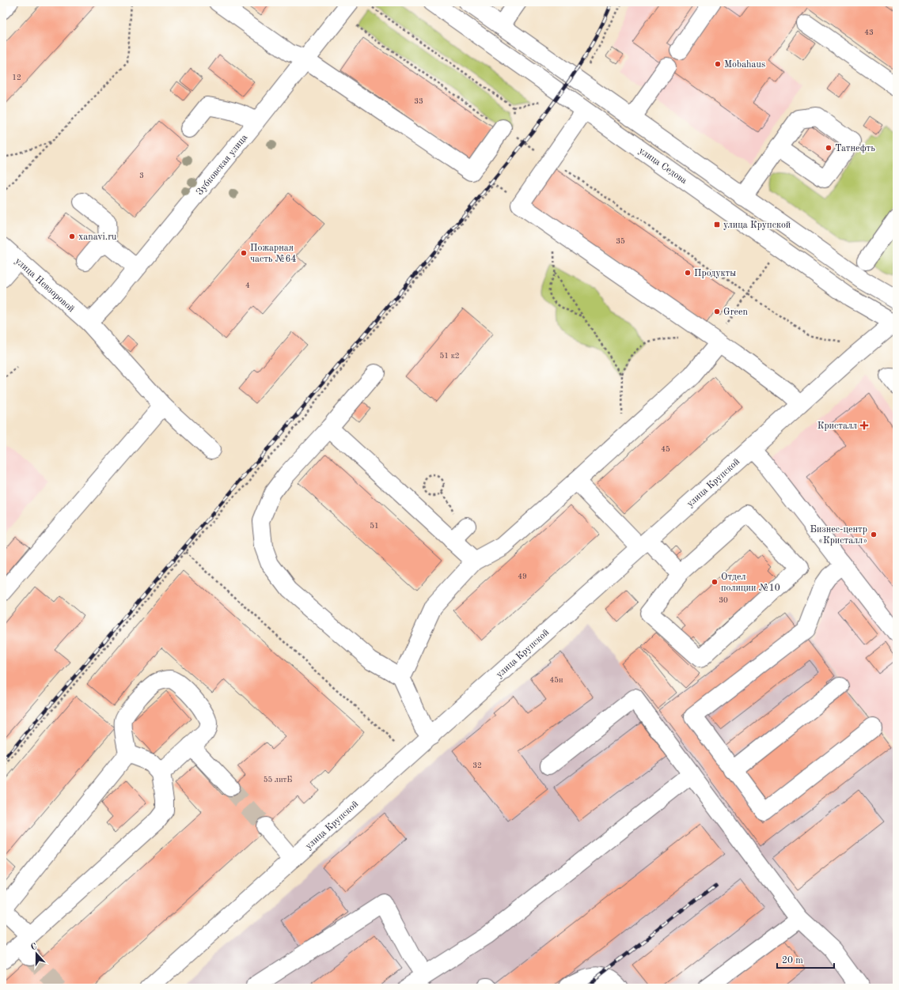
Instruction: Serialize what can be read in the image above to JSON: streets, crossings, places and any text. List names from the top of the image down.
{
  "streets": {
    "street": [
      "Зубковская улица",
      "улица Седова",
      "улица Невзоровой",
      "улица Крупской"
    ]
  },
  "crossings": [
    ["Зубковская улица", "улица Невзоровой"],
    ["улица Седова", "улица Крупской"]
  ],
  "places": {
    "other": [
      "Mobahaus",
      "Татнефть",
      "xanavi.ru",
      "Пожарная часть №64",
      "Продукты",
      "Green",
      "Бизнес-центр «Кристалл»",
      "Отдел полиции №10"
    ],
    "transit": ["улица Крупской"],
    "health": ["Кристалл"]
  },
  "house_numbers": [
    "43",
    "12",
    "33",
    "3",
    "35",
    "4",
    "51 к2",
    "45",
    "51",
    "49",
    "30",
    "45н",
    "32",
    "55 литБ"
  ],
  "scale_bar": "20 m",
  "north": "top"
}
